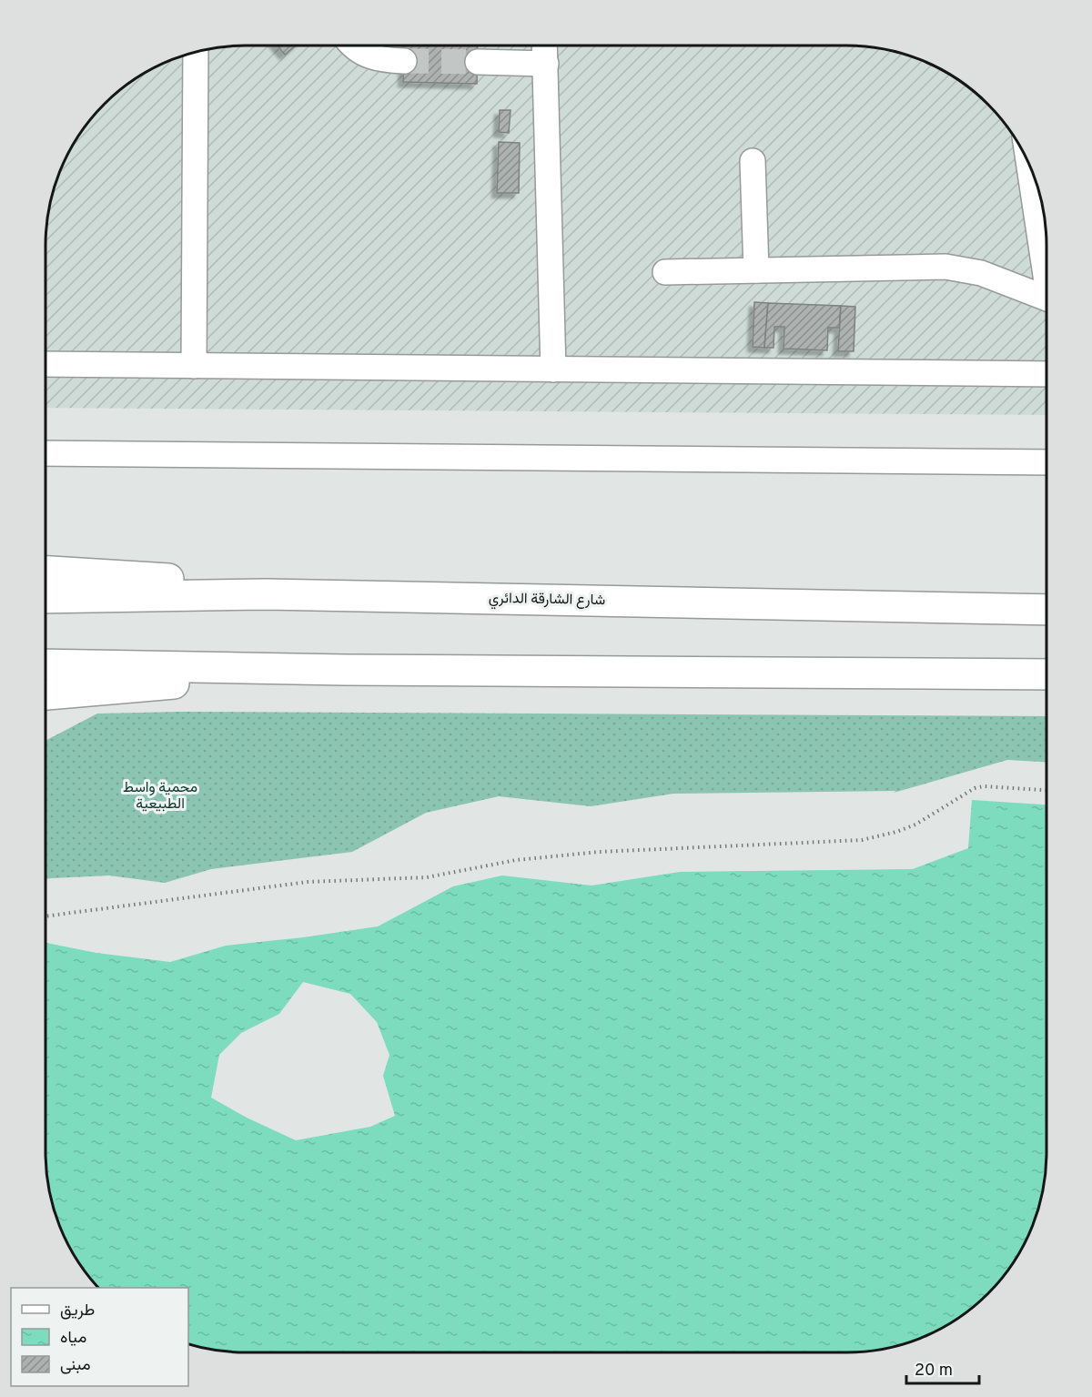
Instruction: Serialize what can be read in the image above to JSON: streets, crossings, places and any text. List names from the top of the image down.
{
  "streets": {
    "highway": ["شارع الشارقة الدائري"]
  },
  "parks": ["محمية واسط الطبيعية"],
  "legend": ["طريق", "مياه", "مبنى"],
  "scale_bar": "20 m"
}
